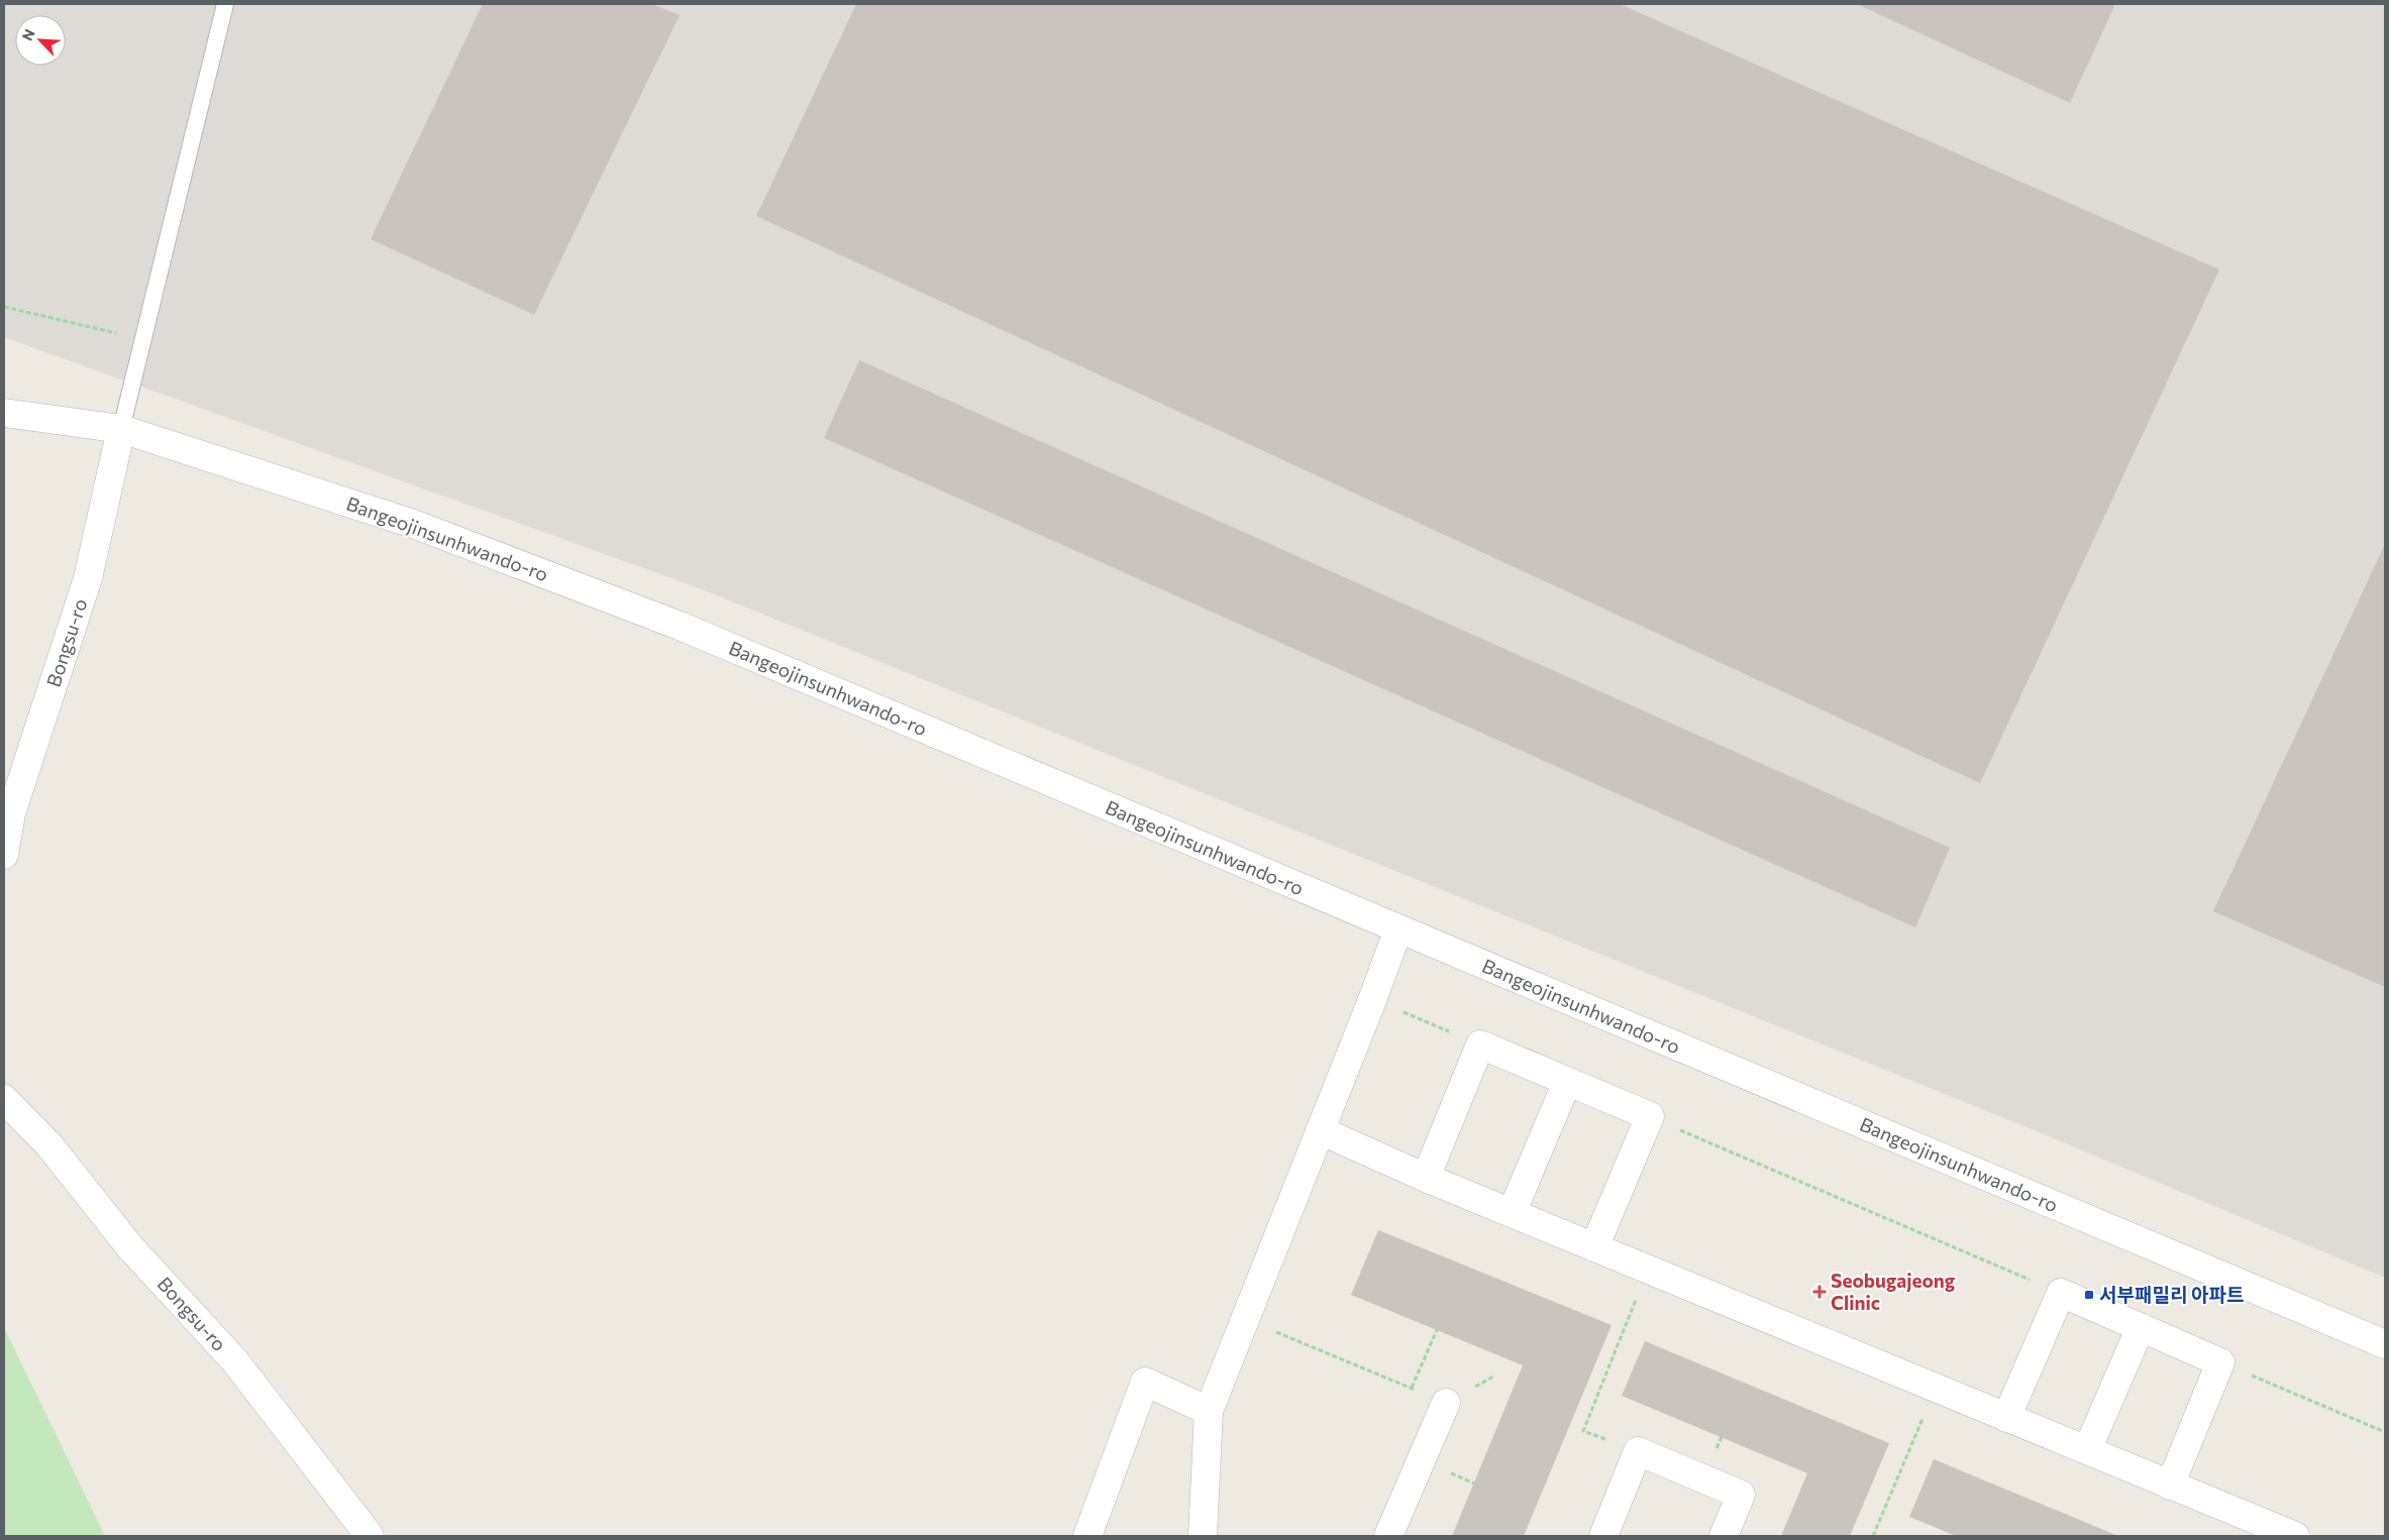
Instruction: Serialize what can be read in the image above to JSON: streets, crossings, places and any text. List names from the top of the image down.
{
  "streets": {
    "street": ["Bangeojinsunhwando-ro", "Bongsu-ro"]
  },
  "crossings": [
    ["Bangeojinsunhwando-ro", "Bongsu-ro"]
  ],
  "places": {
    "health": ["Seobugajeong Clinic"],
    "transit": ["서부패밀리 아파트"]
  },
  "north": "top left"
}
